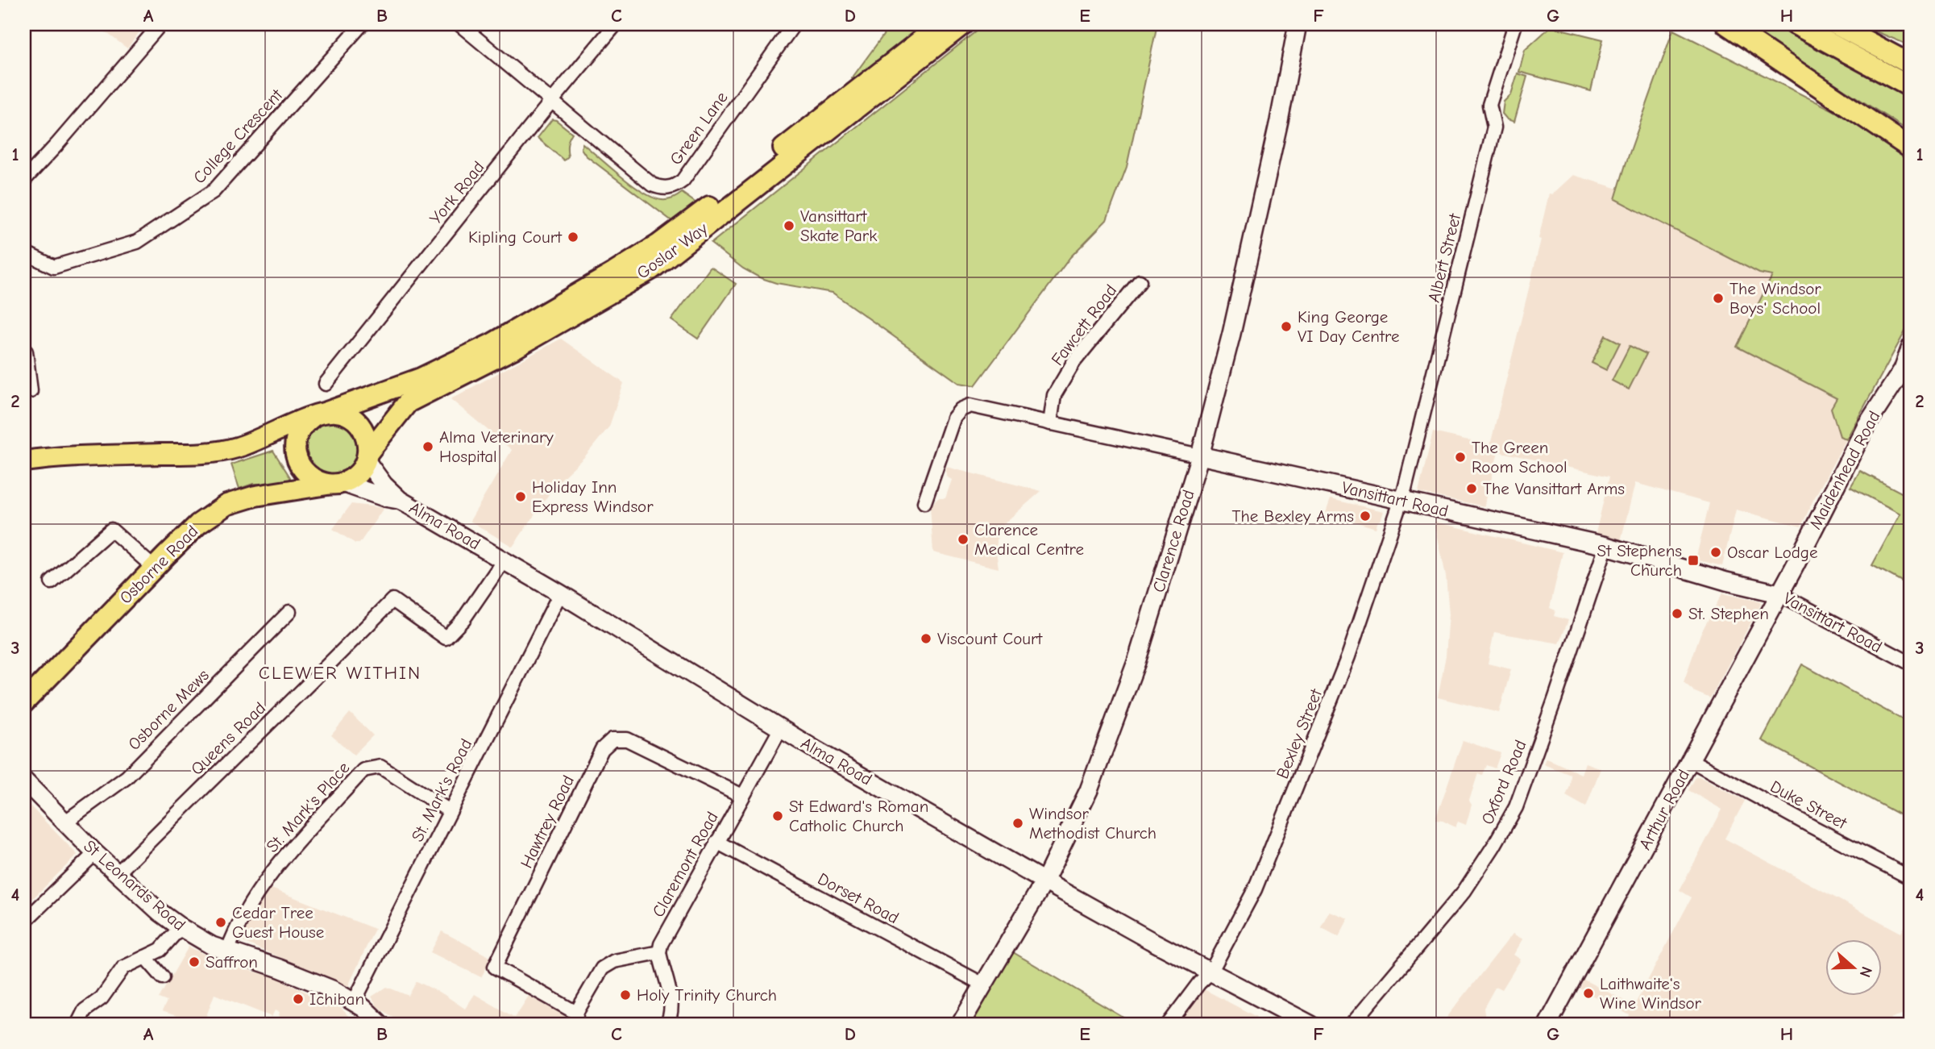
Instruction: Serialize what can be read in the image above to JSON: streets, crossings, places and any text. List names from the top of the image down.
{
  "streets": {
    "main road": ["Goslar Way", "Osborne Road"],
    "street": [
      "Green Lane",
      "College Crescent",
      "York Road",
      "Albert Street",
      "Fawcett Road",
      "Maidenhead Road",
      "Vansittart Road",
      "Alma Road",
      "Clarence Road",
      "Osborne Mews",
      "Bexley Street",
      "Queens Road",
      "Oxford Road",
      "St. Mark's Road",
      "Duke Street",
      "St. Mark's Place",
      "Arthur Road",
      "Hawtrey Road",
      "Claremont Road",
      "St Leonards Road",
      "Dorset Road"
    ]
  },
  "crossings": [
    ["Green Lane", "York Road"],
    ["Goslar Way", "Alma Road"],
    ["Goslar Way", "Osborne Road"],
    ["Albert Street", "Vansittart Road"],
    ["Albert Street", "Bexley Street"],
    ["Fawcett Road", "Vansittart Road"],
    ["Maidenhead Road", "Vansittart Road"],
    ["Maidenhead Road", "Arthur Road"],
    ["Vansittart Road", "Clarence Road"],
    ["Vansittart Road", "Bexley Street"],
    ["Vansittart Road", "Oxford Road"],
    ["Vansittart Road", "Arthur Road"],
    ["Alma Road", "Clarence Road"],
    ["Alma Road", "Osborne Road"],
    ["Alma Road", "Bexley Street"],
    ["Alma Road", "Queens Road"],
    ["Alma Road", "St. Mark's Road"],
    ["Alma Road", "Claremont Road"],
    ["Clarence Road", "Dorset Road"],
    ["Osborne Mews", "St Leonards Road"],
    ["Queens Road", "St Leonards Road"],
    ["St. Mark's Road", "St. Mark's Place"],
    ["St. Mark's Road", "St Leonards Road"],
    ["Duke Street", "Arthur Road"],
    ["St. Mark's Place", "St Leonards Road"],
    ["Hawtrey Road", "Claremont Road"],
    ["Claremont Road", "Dorset Road"]
  ],
  "districts": ["CLEWER WITHIN"],
  "places": {
    "other": [
      "Vansittart Skate Park",
      "Kipling Court",
      "The Windsor Boys' School",
      "King George VI Day Centre",
      "Alma Veterinary Hospital",
      "The Green Room School",
      "The Vansittart Arms",
      "Holiday Inn Express Windsor",
      "The Bexley Arms",
      "Clarence Medical Centre",
      "Oscar Lodge",
      "St. Stephen",
      "Viscount Court",
      "St Edward's Roman Catholic Church",
      "Windsor Methodist Church",
      "Cedar Tree Guest House",
      "Saffron",
      "Laithwaite's Wine Windsor",
      "Holy Trinity Church",
      "Ichiban"
    ],
    "transit": ["St Stephens Church"]
  },
  "north": "right",
  "grid": {
    "columns": [
      "A",
      "B",
      "C",
      "D",
      "E",
      "F",
      "G",
      "H"
    ],
    "rows": [
      "1",
      "2",
      "3",
      "4"
    ]
  }
}
